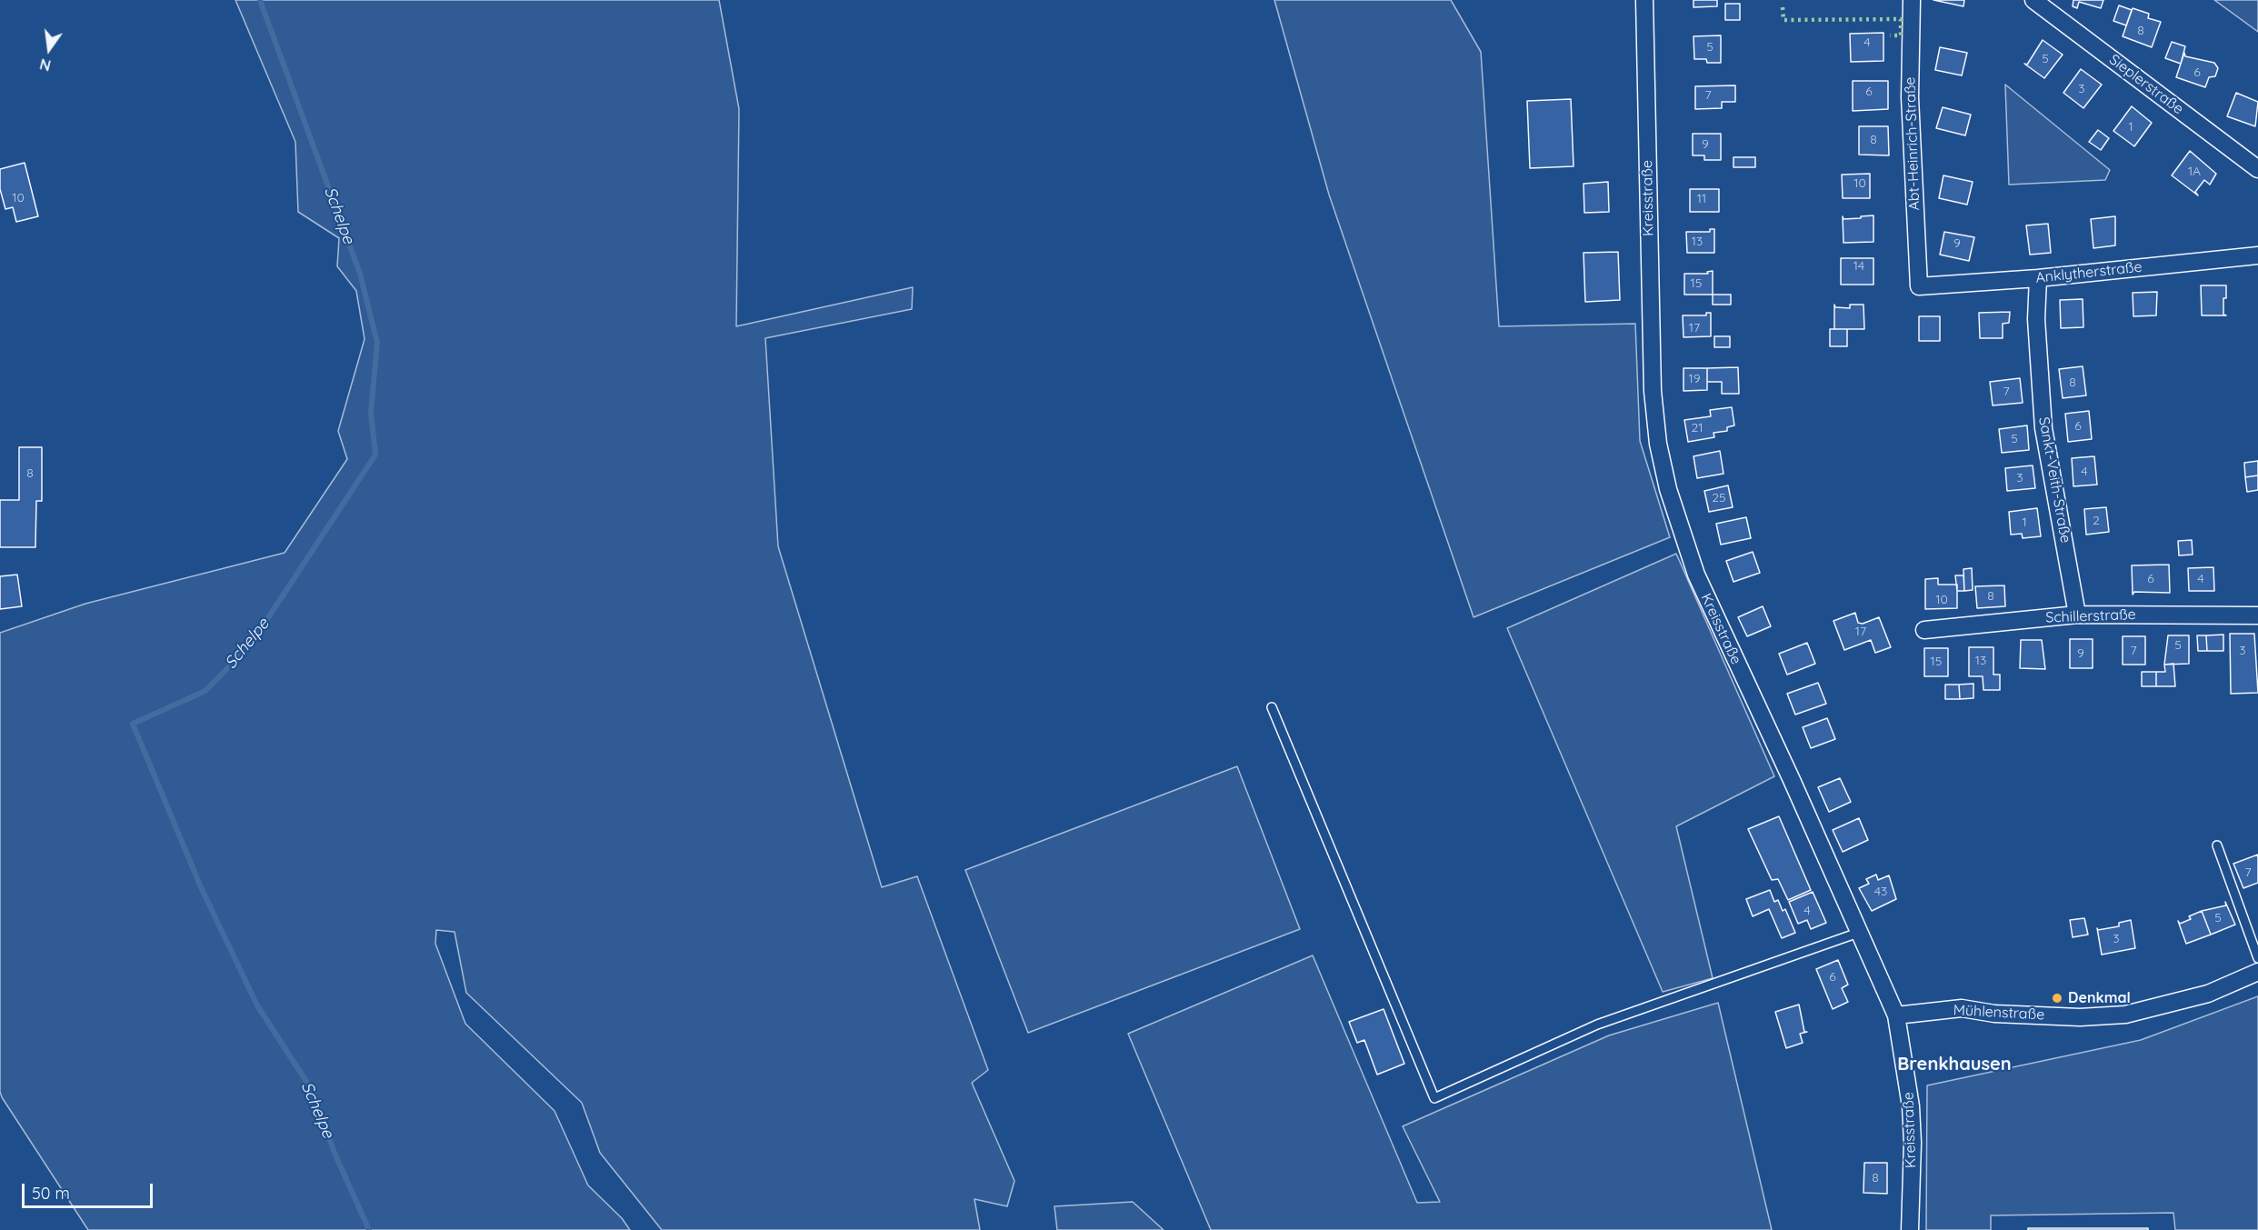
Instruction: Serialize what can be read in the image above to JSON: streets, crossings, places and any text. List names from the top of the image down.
{
  "streets": {
    "street": [
      "Sieplerstraße",
      "Abt-Heinrich-Straße",
      "Kreisstraße",
      "Anklytherstraße",
      "Sankt-Veith-Straße",
      "Schillerstraße",
      "Mühlenstraße"
    ]
  },
  "crossings": [
    ["Abt-Heinrich-Straße", "Anklytherstraße"],
    ["Kreisstraße", "Mühlenstraße"],
    ["Anklytherstraße", "Sankt-Veith-Straße"],
    ["Sankt-Veith-Straße", "Schillerstraße"]
  ],
  "districts": ["Brenkhausen"],
  "water": ["Schelpe"],
  "places": ["Denkmal"],
  "house_numbers": [
    "8",
    "4",
    "5",
    "5",
    "6",
    "3",
    "6",
    "7",
    "1",
    "8",
    "9",
    "1A",
    "10",
    "10",
    "11",
    "13",
    "9",
    "14",
    "15",
    "17",
    "19",
    "8",
    "7",
    "6",
    "21",
    "5",
    "4",
    "8",
    "3",
    "25",
    "2",
    "1",
    "6",
    "4",
    "8",
    "10",
    "17",
    "5",
    "7",
    "3",
    "9",
    "13",
    "15",
    "7",
    "43",
    "4",
    "5",
    "3",
    "6",
    "8"
  ],
  "scale_bar": "50 m",
  "north": "bottom"
}
